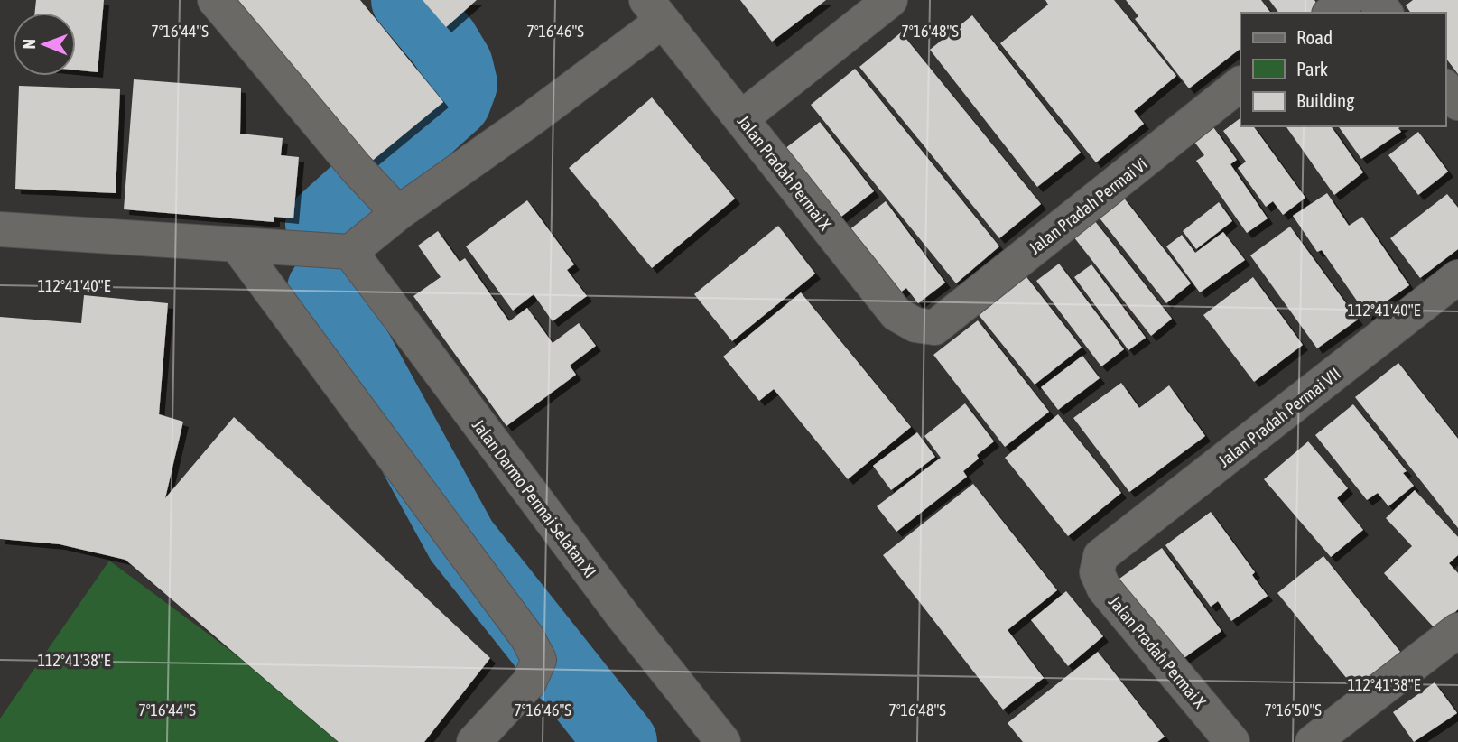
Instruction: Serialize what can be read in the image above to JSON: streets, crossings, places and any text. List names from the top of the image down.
{
  "streets": {
    "street": [
      "Jalan Pradah Permai X",
      "Jalan Pradah Permai Vi",
      "Jalan Pradah Permai VII",
      "Jalan Darmo Permai Selatan XI"
    ]
  },
  "crossings": [
    ["Jalan Pradah Permai X", "Jalan Pradah Permai Vi"],
    ["Jalan Pradah Permai X", "Jalan Pradah Permai VII"]
  ],
  "legend": ["Road", "Park", "Building"],
  "north": "left",
  "coordinates": [
    "7°16'44\"S",
    "7°16'46\"S",
    "7°16'48\"S",
    "112°41'40\"E",
    "112°41'38\"E",
    "7°16'50\"S"
  ]
}
